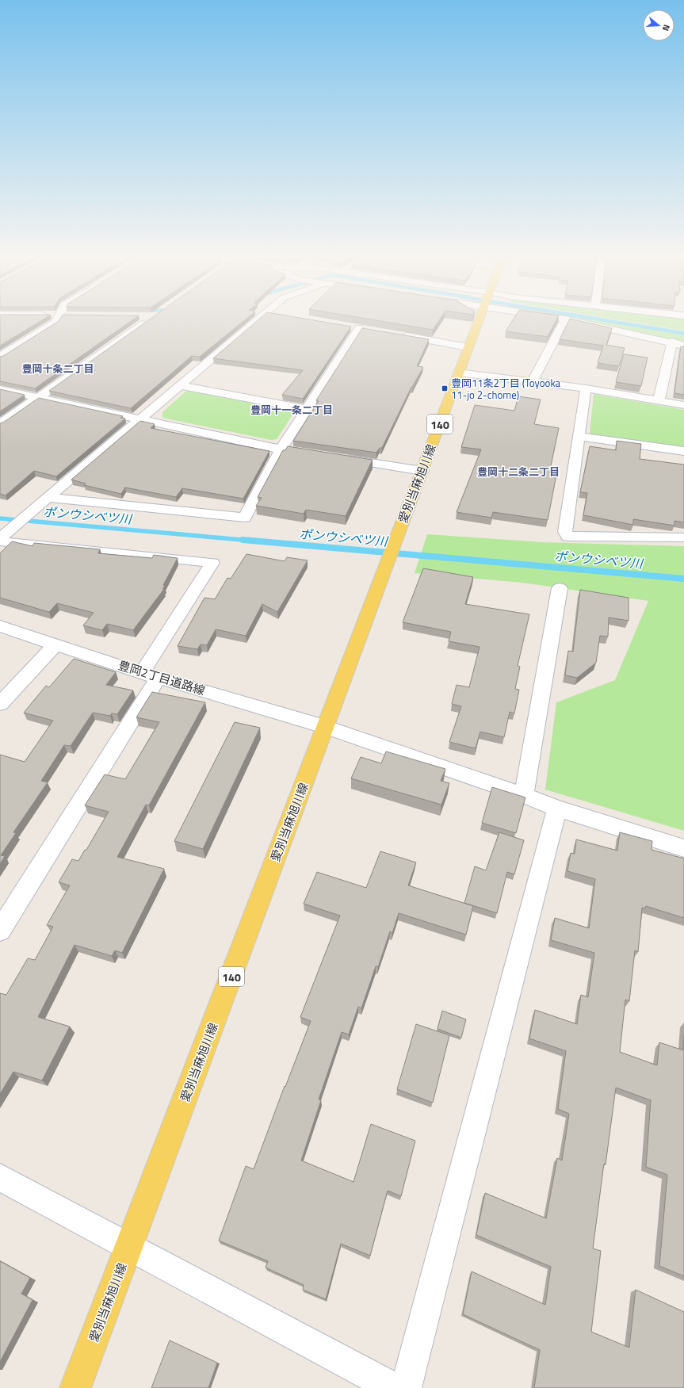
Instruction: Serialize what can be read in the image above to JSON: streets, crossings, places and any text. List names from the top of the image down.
{
  "streets": {
    "main road": ["140", "愛別当麻旭川線"],
    "street": ["豊岡2丁目道路線"]
  },
  "crossings": [
    ["愛別当麻旭川線", "豊岡2丁目道路線"]
  ],
  "districts": ["豊岡十条二丁目", "豊岡十一条二丁目", "豊岡十二条二丁目"],
  "water": ["ポンウシベツ川"],
  "places": {
    "transit": ["豊岡11条2丁目 (Toyooka 11-jo 2-chome)"]
  },
  "north": "right"
}
